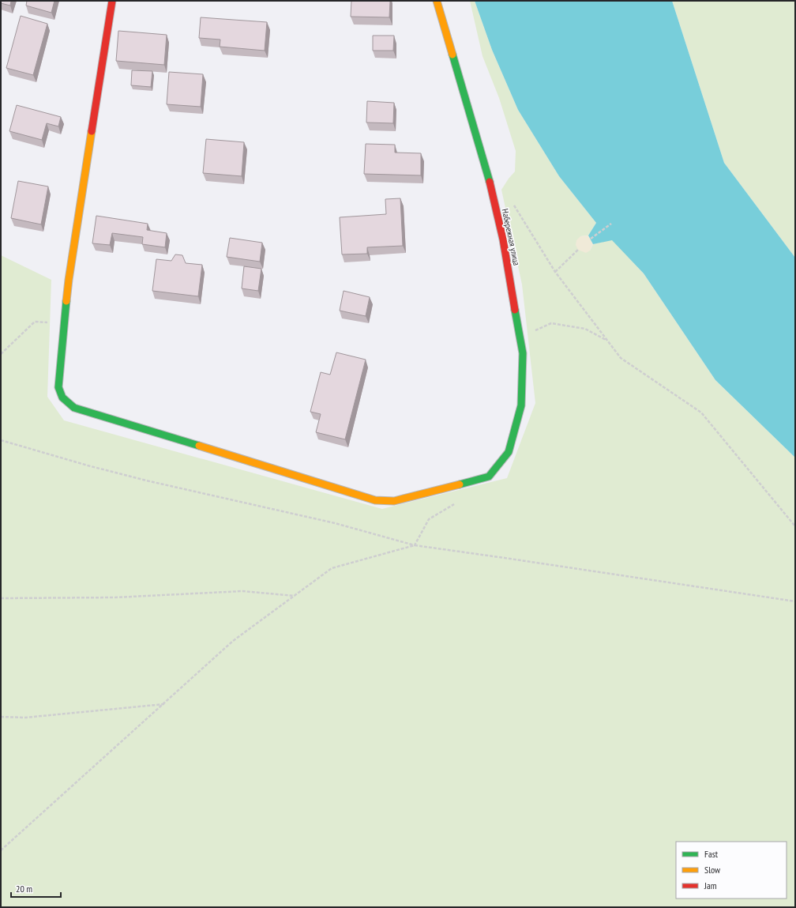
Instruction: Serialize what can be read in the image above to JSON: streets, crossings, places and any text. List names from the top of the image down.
{
  "streets": {
    "street": ["Набережная улица"]
  },
  "legend": ["Fast", "Slow", "Jam"],
  "scale_bar": "20 m"
}
